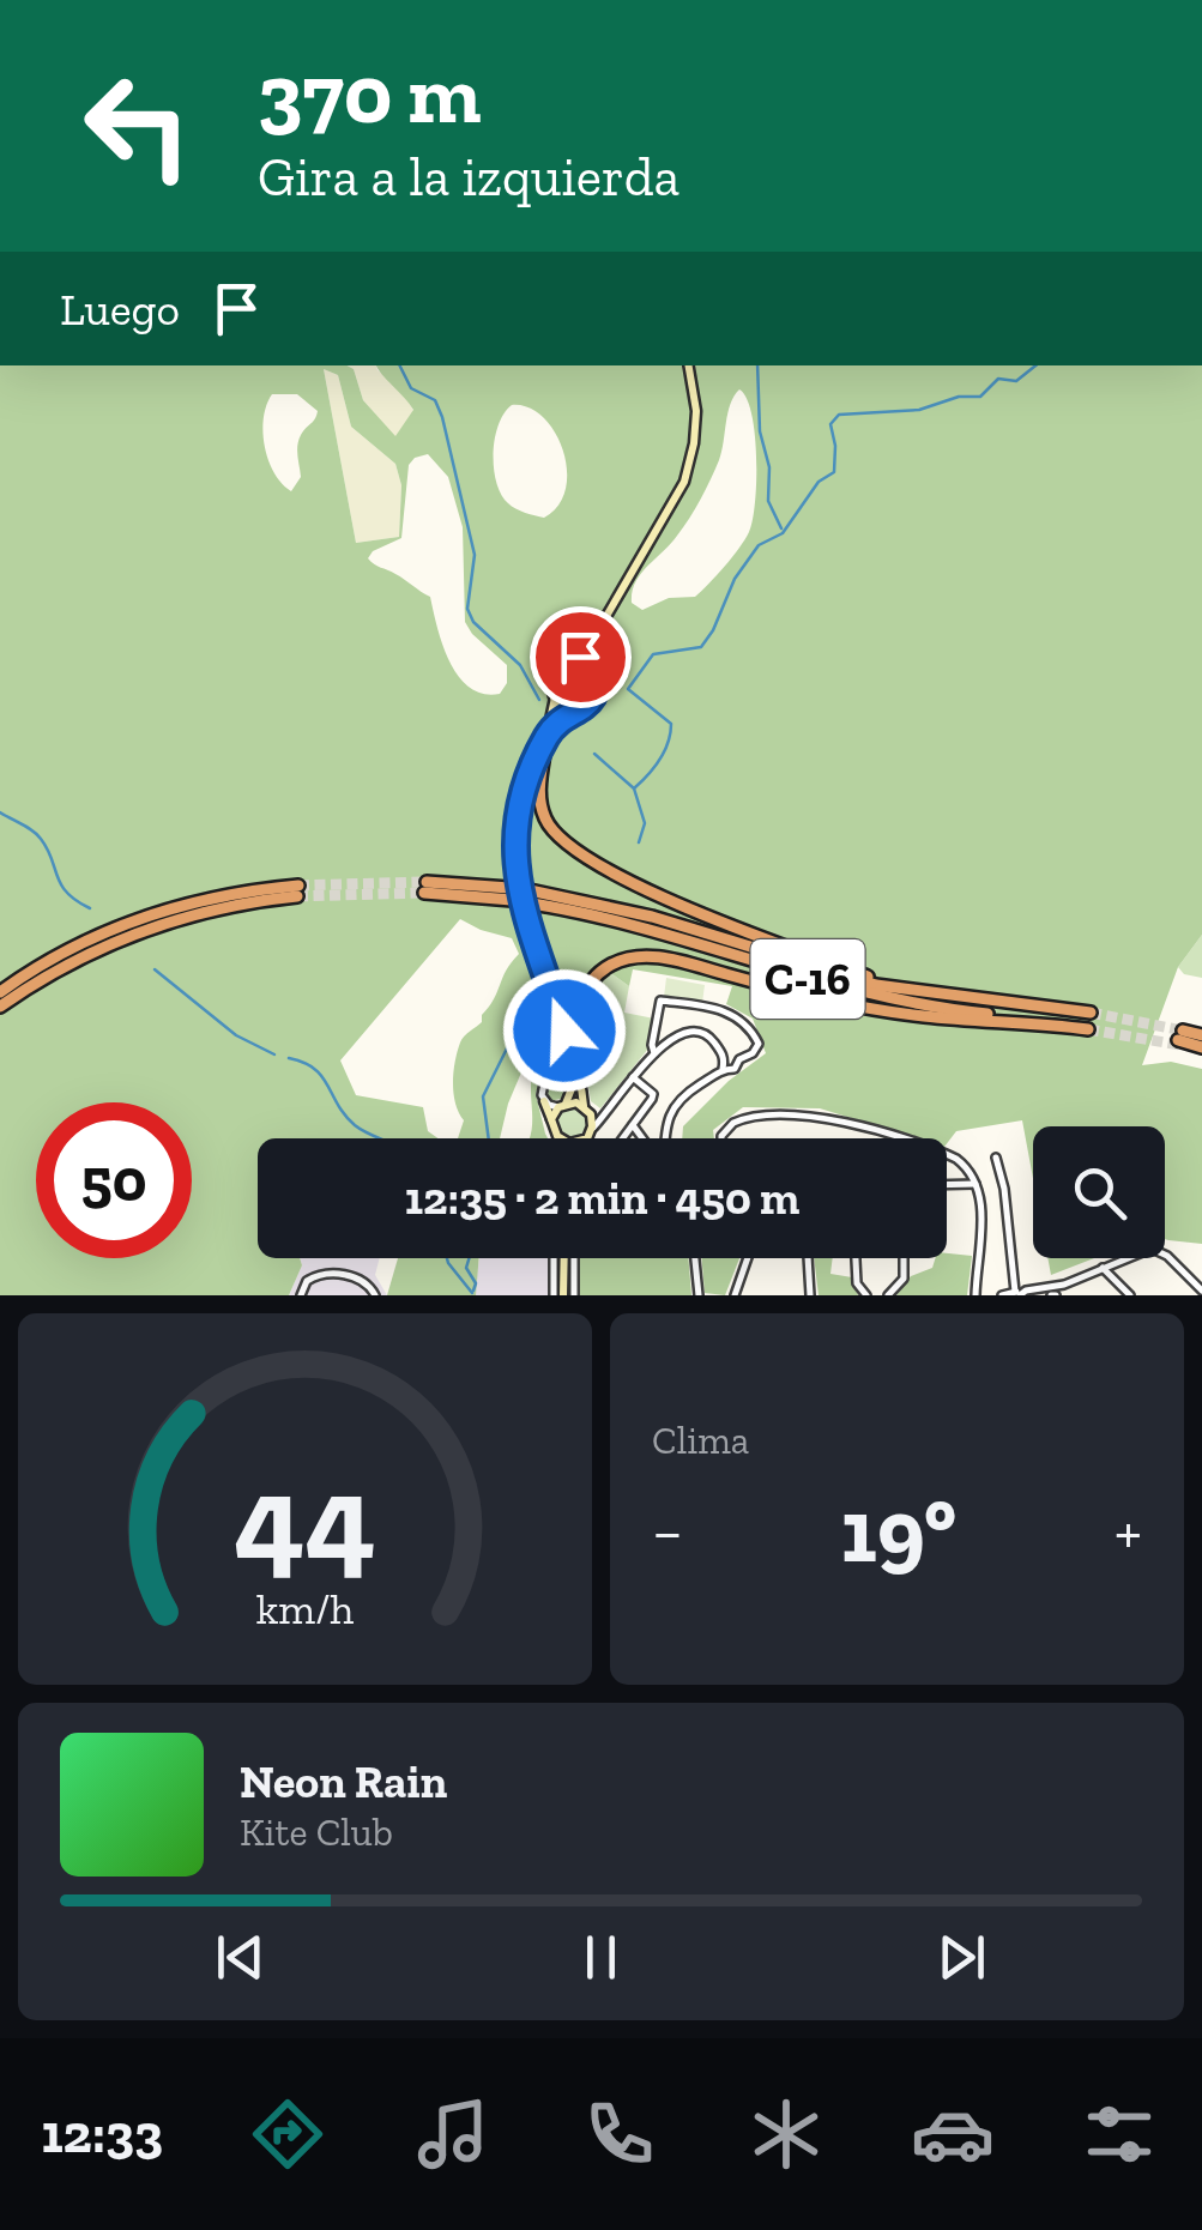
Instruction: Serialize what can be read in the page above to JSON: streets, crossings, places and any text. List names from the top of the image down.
{
  "streets": {
    "highway": ["C-16"]
  },
  "page": {
    "turn": ["370 m", "Gira a la izquierda"],
    "then": "Luego",
    "limit": "50",
    "trip": "12:35 · 2 min · 450 m",
    "tile": "Clima",
    "heat": ["−", "19°", "+"],
    "song": ["Neon Rain", "Kite Club"],
    "tabs": "12:33",
    "gauge": ["44", "km/h"]
  }
}
